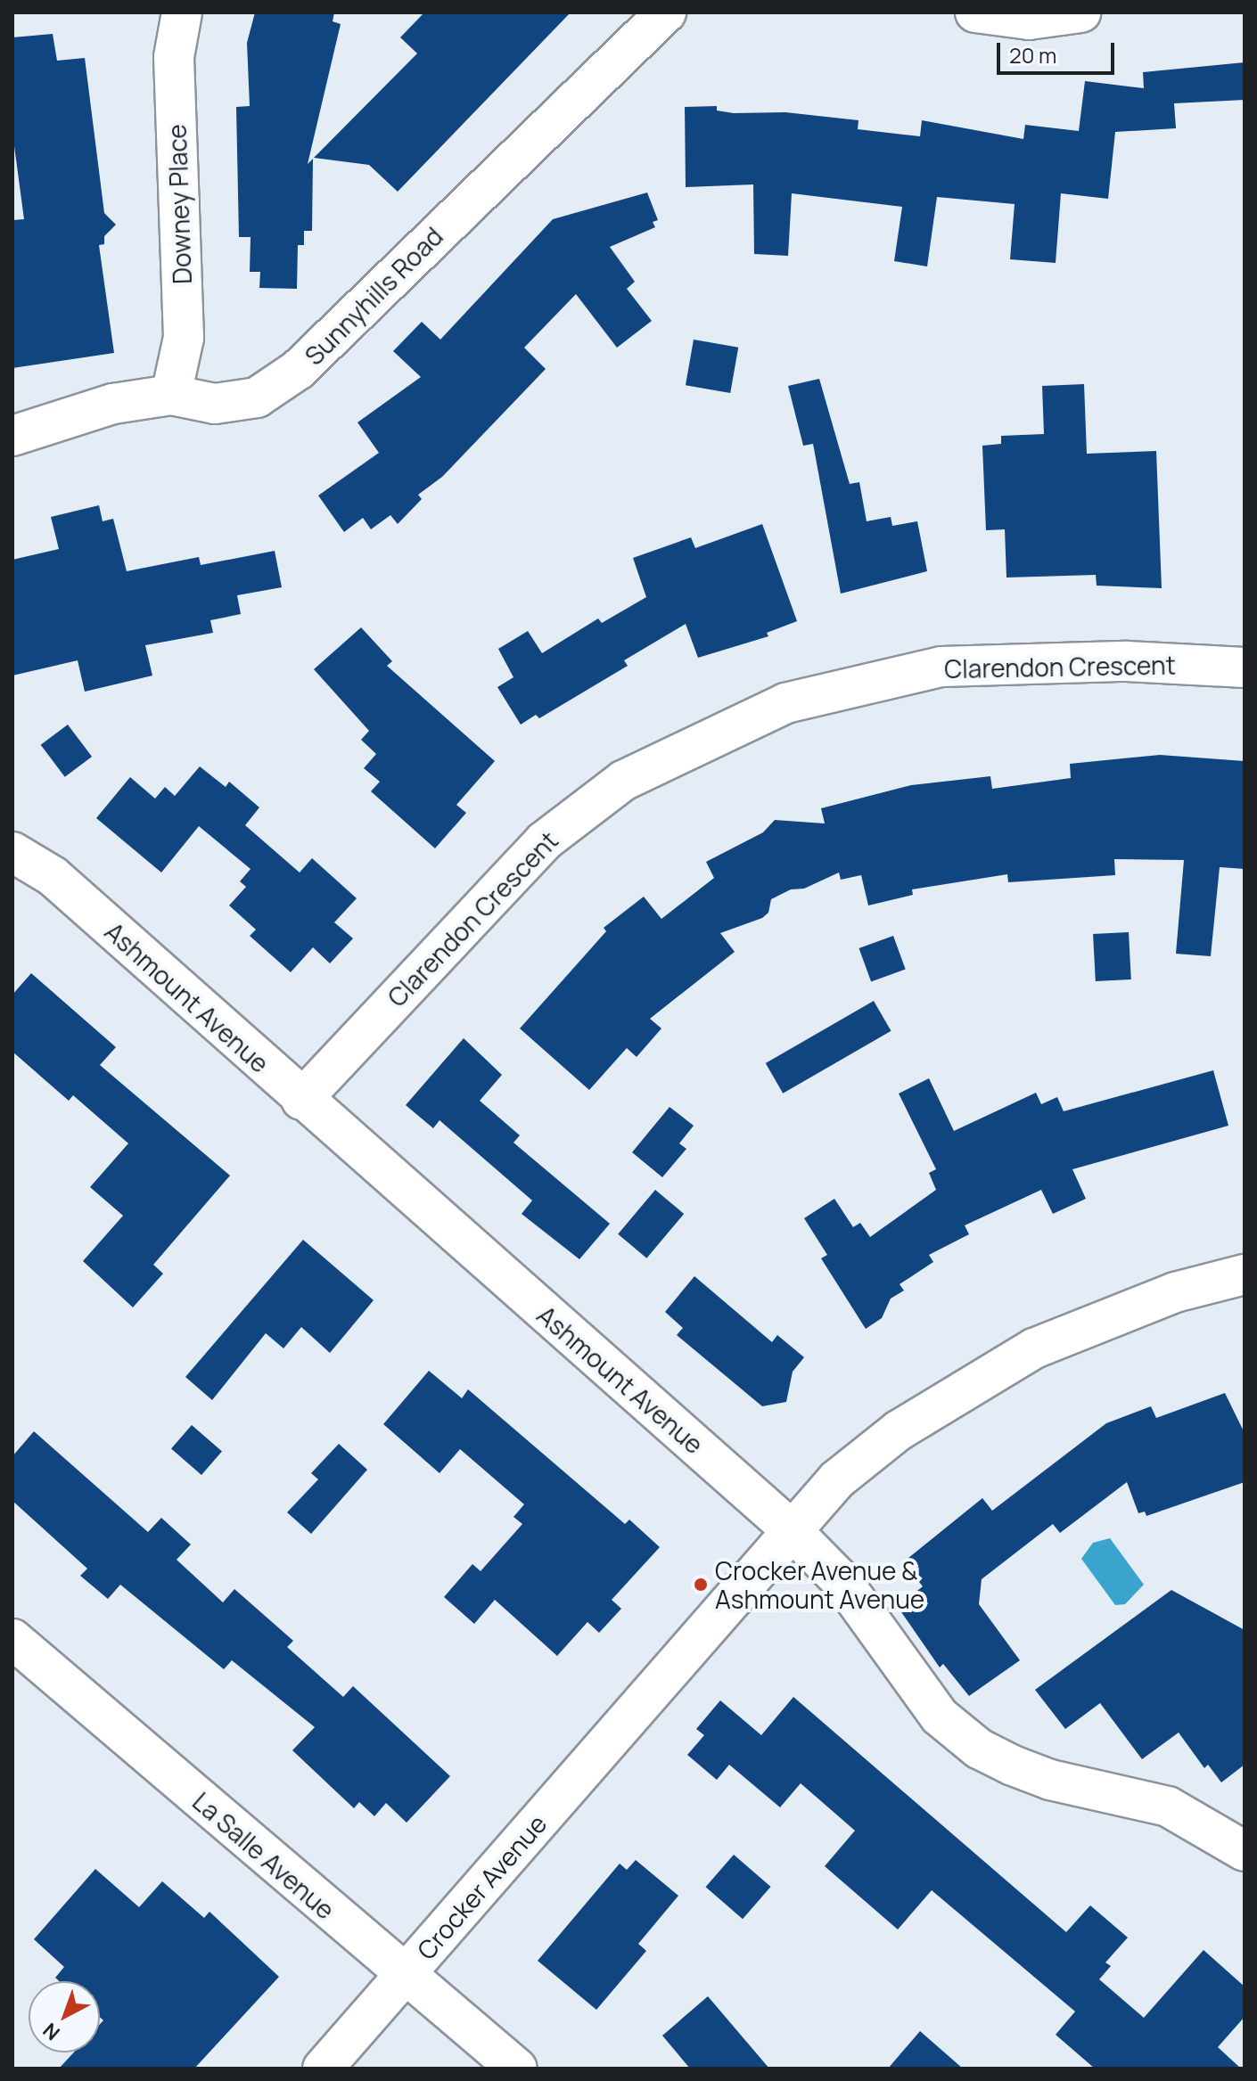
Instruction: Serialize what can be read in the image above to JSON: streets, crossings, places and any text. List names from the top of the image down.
{
  "streets": {
    "street": [
      "Downey Place",
      "Sunnyhills Road",
      "Clarendon Crescent",
      "Ashmount Avenue",
      "La Salle Avenue",
      "Crocker Avenue"
    ]
  },
  "crossings": [
    ["Downey Place", "Sunnyhills Road"],
    ["Clarendon Crescent", "Ashmount Avenue"],
    ["Ashmount Avenue", "Crocker Avenue"],
    ["La Salle Avenue", "Crocker Avenue"]
  ],
  "places": ["Crocker Avenue & Ashmount Avenue"],
  "scale_bar": "20 m",
  "north": "bottom left"
}
